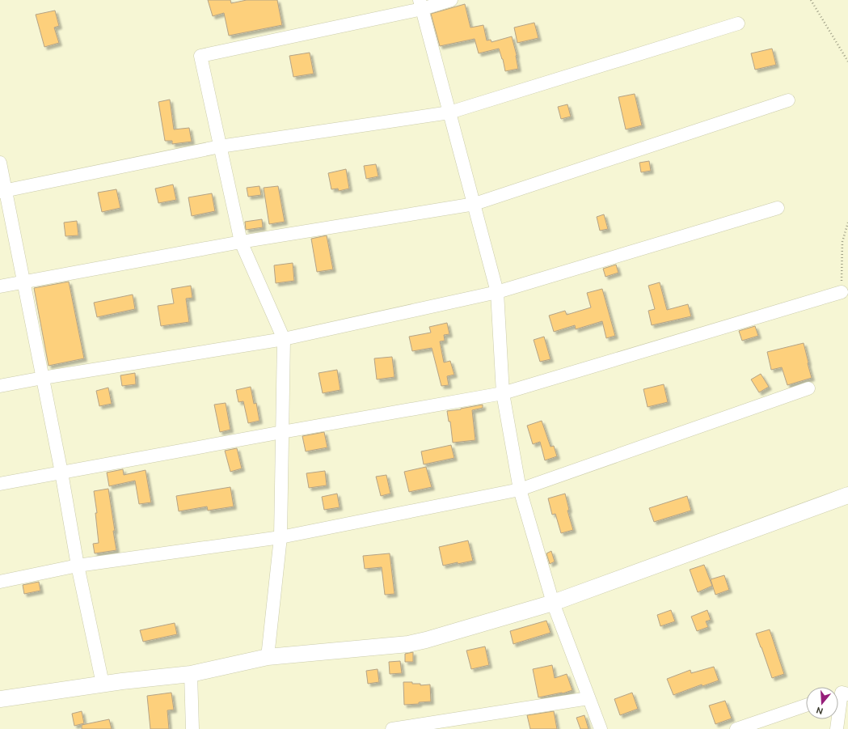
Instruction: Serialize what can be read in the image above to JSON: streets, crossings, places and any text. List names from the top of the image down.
{
  "north": "bottom"
}
